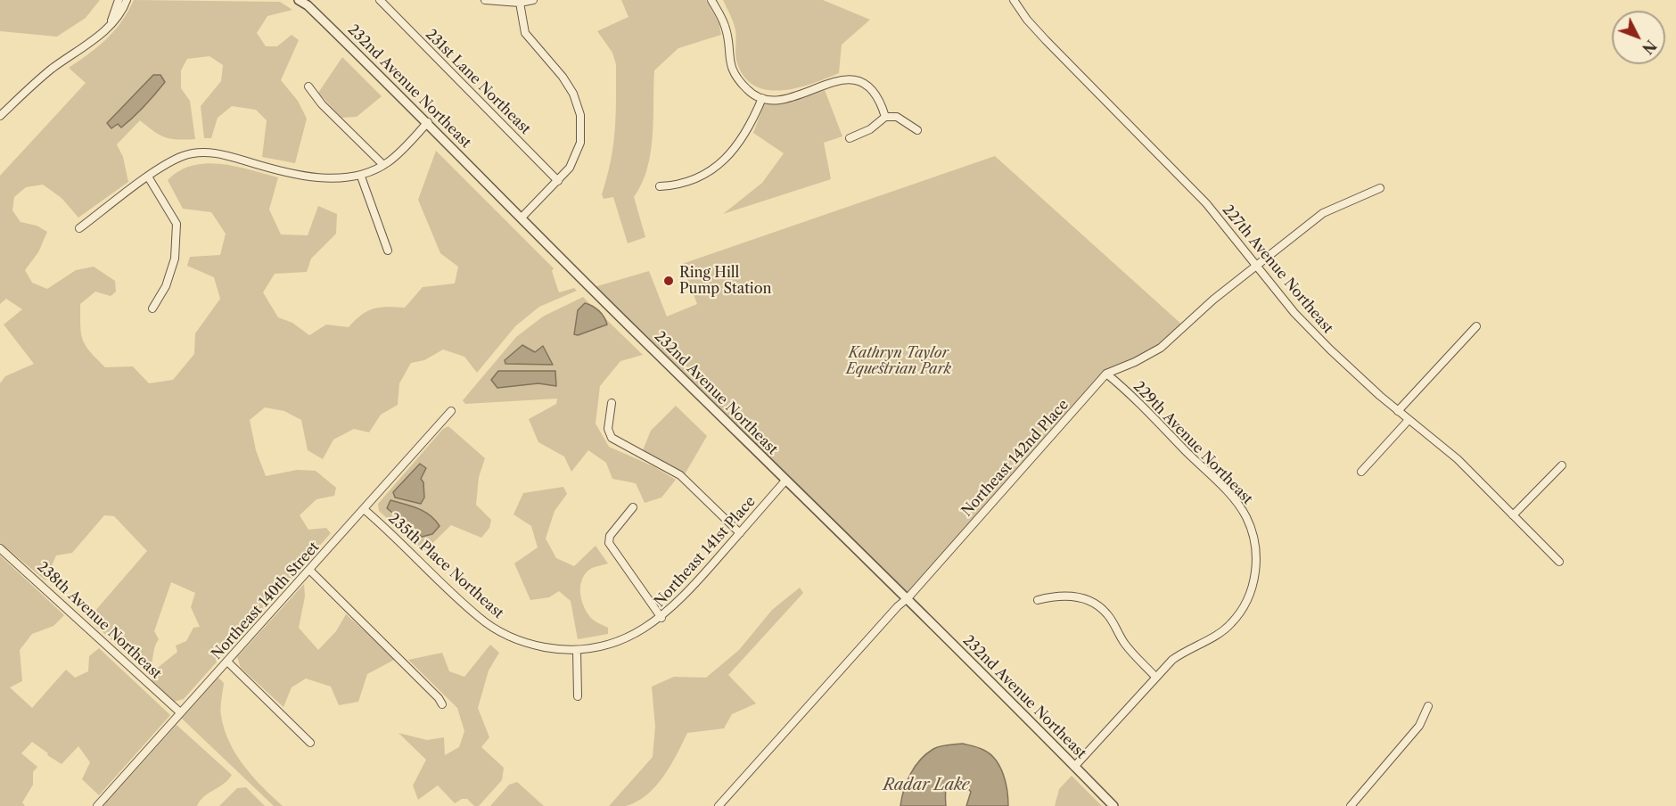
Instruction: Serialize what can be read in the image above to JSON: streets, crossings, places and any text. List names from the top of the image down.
{
  "streets": {
    "street": [
      "231st Lane Northeast",
      "232nd Avenue Northeast",
      "227th Avenue Northeast",
      "229th Avenue Northeast",
      "Northeast 142nd Place",
      "Northeast 141st Place",
      "235th Place Northeast",
      "Northeast 140th Street",
      "238th Avenue Northeast"
    ]
  },
  "crossings": [
    ["232nd Avenue Northeast", "Northeast 142nd Place"],
    ["232nd Avenue Northeast", "Northeast 141st Place"],
    ["227th Avenue Northeast", "Northeast 142nd Place"],
    ["229th Avenue Northeast", "Northeast 142nd Place"],
    ["Northeast 141st Place", "235th Place Northeast"],
    ["235th Place Northeast", "Northeast 140th Street"],
    ["Northeast 140th Street", "238th Avenue Northeast"]
  ],
  "water": ["Radar Lake"],
  "parks": ["Kathryn Taylor Equestrian Park"],
  "places": ["Ring Hill Pump Station"],
  "north": "bottom right"
}
